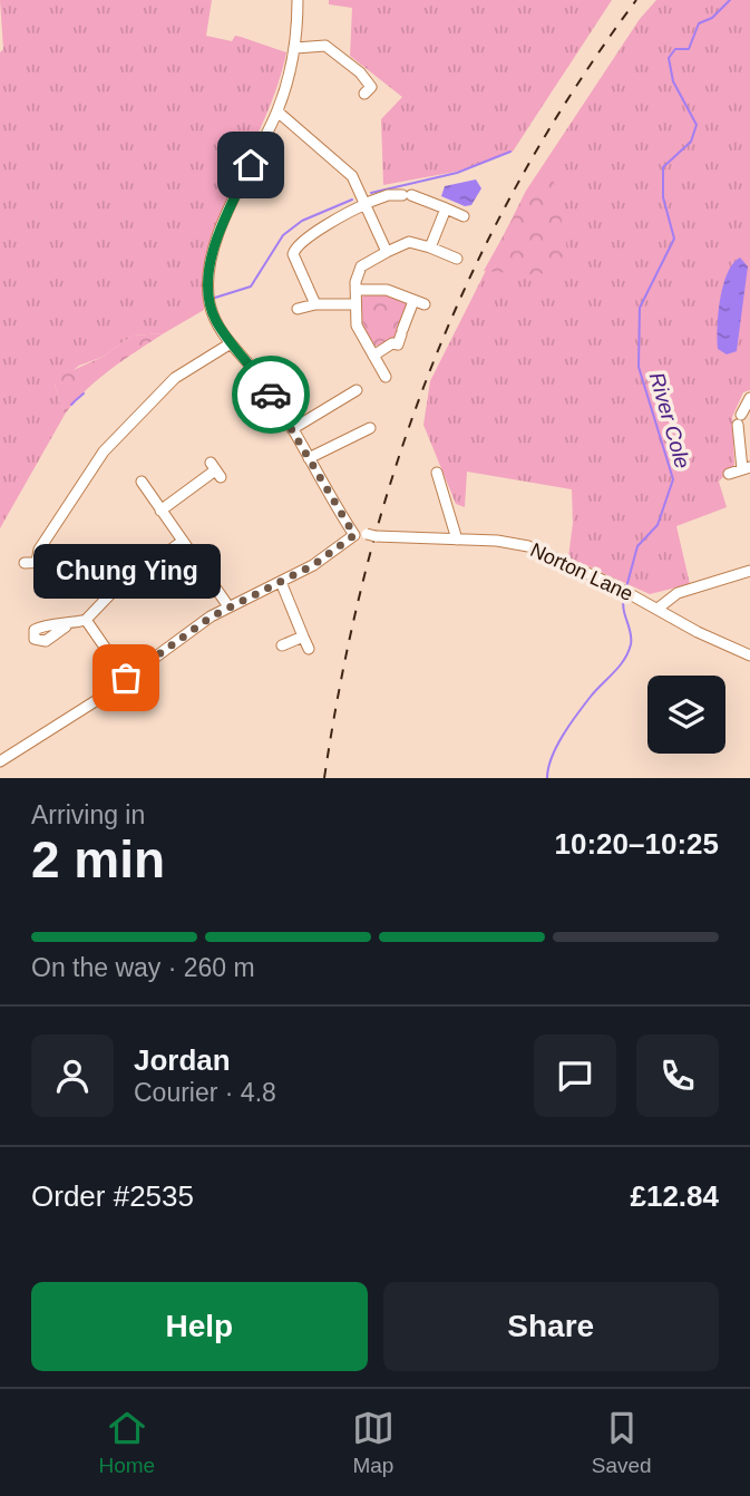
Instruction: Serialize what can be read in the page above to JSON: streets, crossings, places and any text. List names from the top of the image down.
{
  "streets": {
    "street": ["Norton Lane"]
  },
  "water": ["River Cole"],
  "places": ["Chung Ying"],
  "page": {
    "bubble": "Chung Ying",
    "heading": ["2 min", "Arriving in", "10:20–10:25"],
    "panel": [
      "Jordan",
      "Courier · 4.8",
      "Order #2535",
      "£12.84"
    ],
    "bar": "On the way · 260 m",
    "buttons": ["Help", "Share"],
    "tabs": ["Home", "Map", "Saved"]
  }
}
